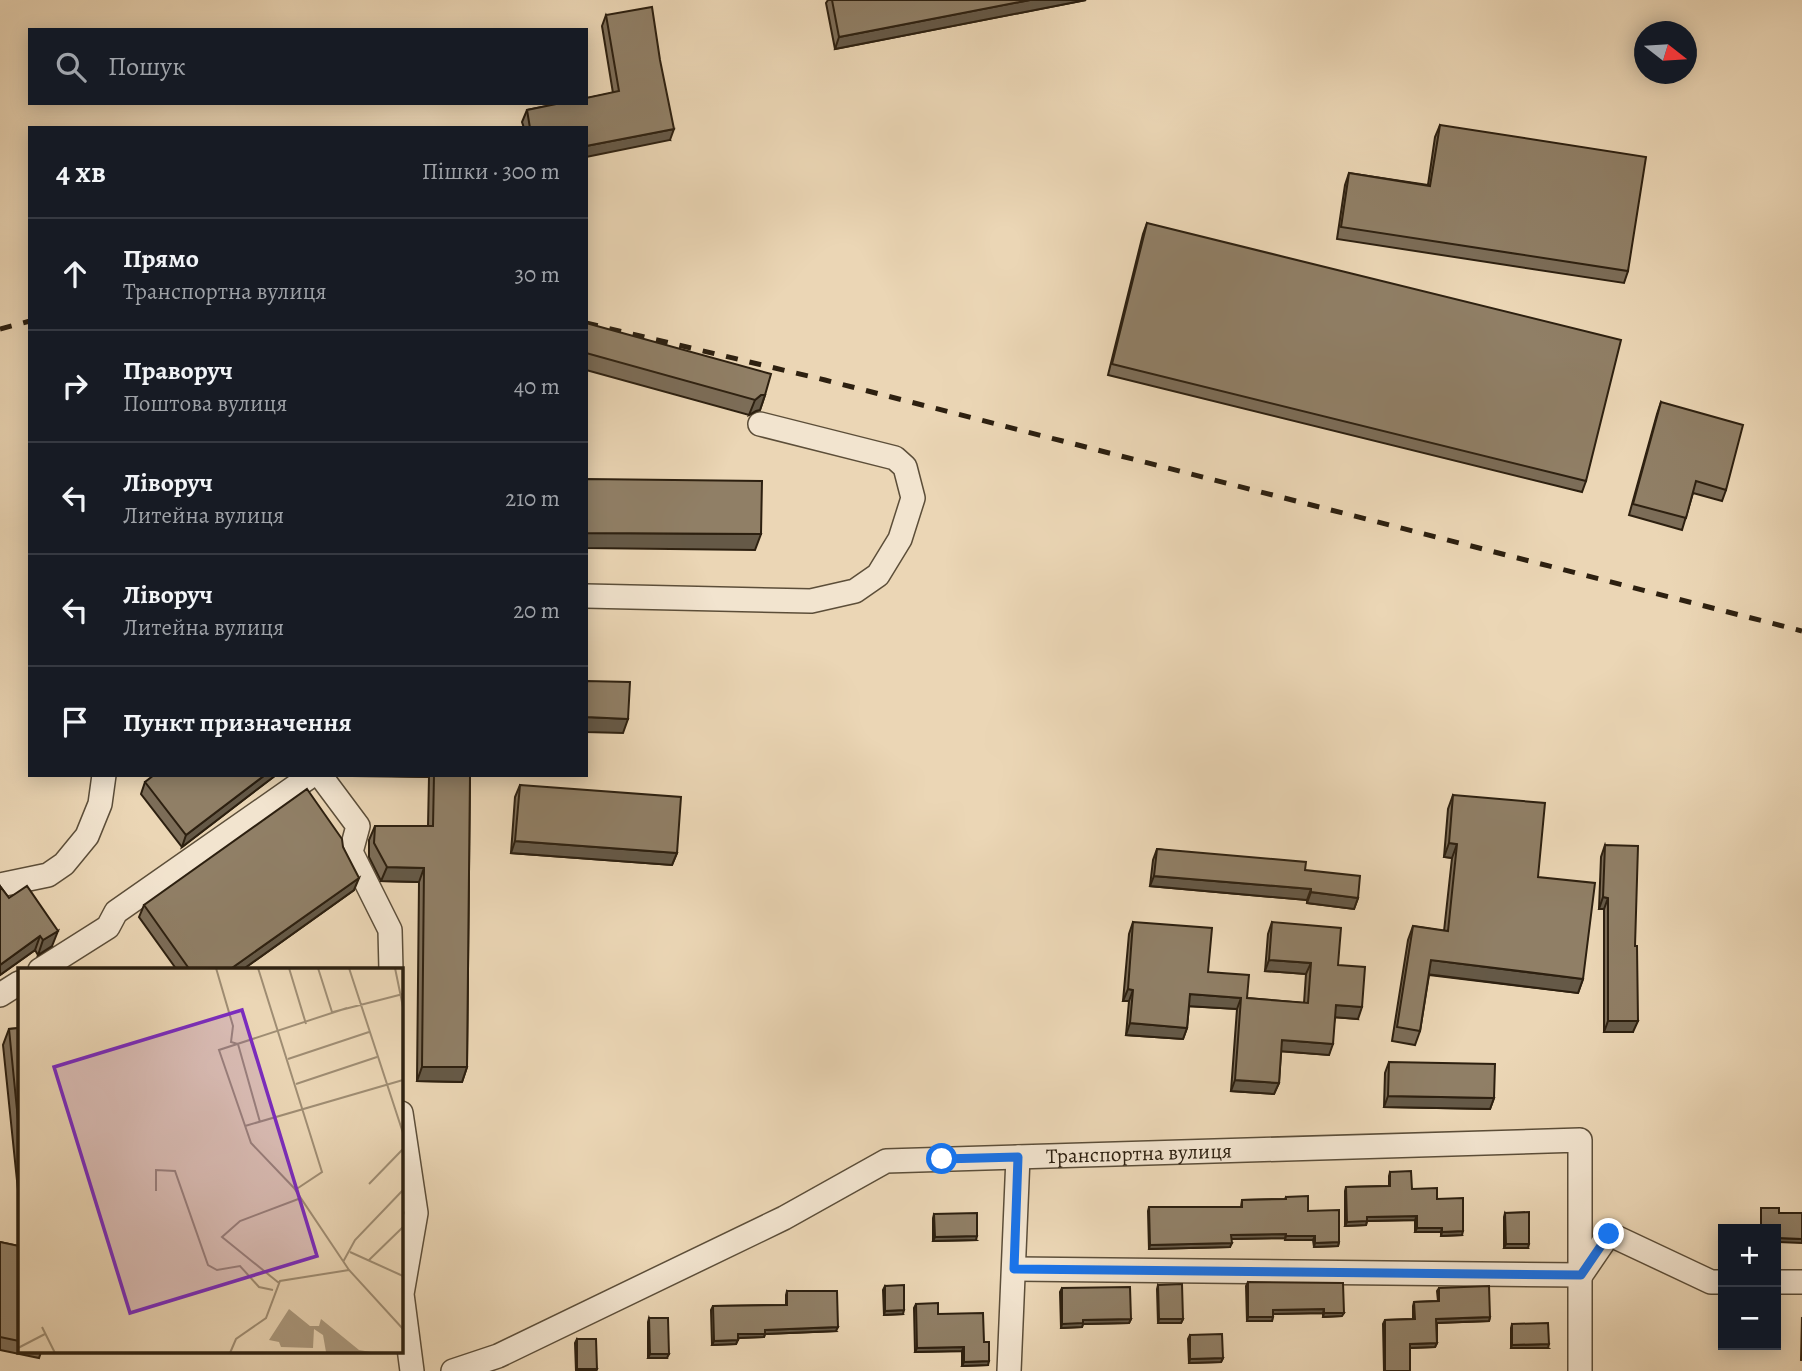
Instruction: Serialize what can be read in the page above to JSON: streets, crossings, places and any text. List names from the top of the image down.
{
  "streets": {
    "street": ["Транспортна вулиця"]
  },
  "north": "right",
  "page": {
    "search": "Пошук",
    "heading": ["4 хв", "Пішки · 300 m"],
    "list": [
      ["Прямо", "Транспортна вулиця", "30 m"],
      ["Праворуч", "Поштова вулиця", "40 m"],
      ["Ліворуч", "Литейна вулиця", "210 m"],
      ["Ліворуч", "Литейна вулиця", "20 m"],
      "Пункт призначення"
    ],
    "map_buttons": ["+", "−"]
  }
}
